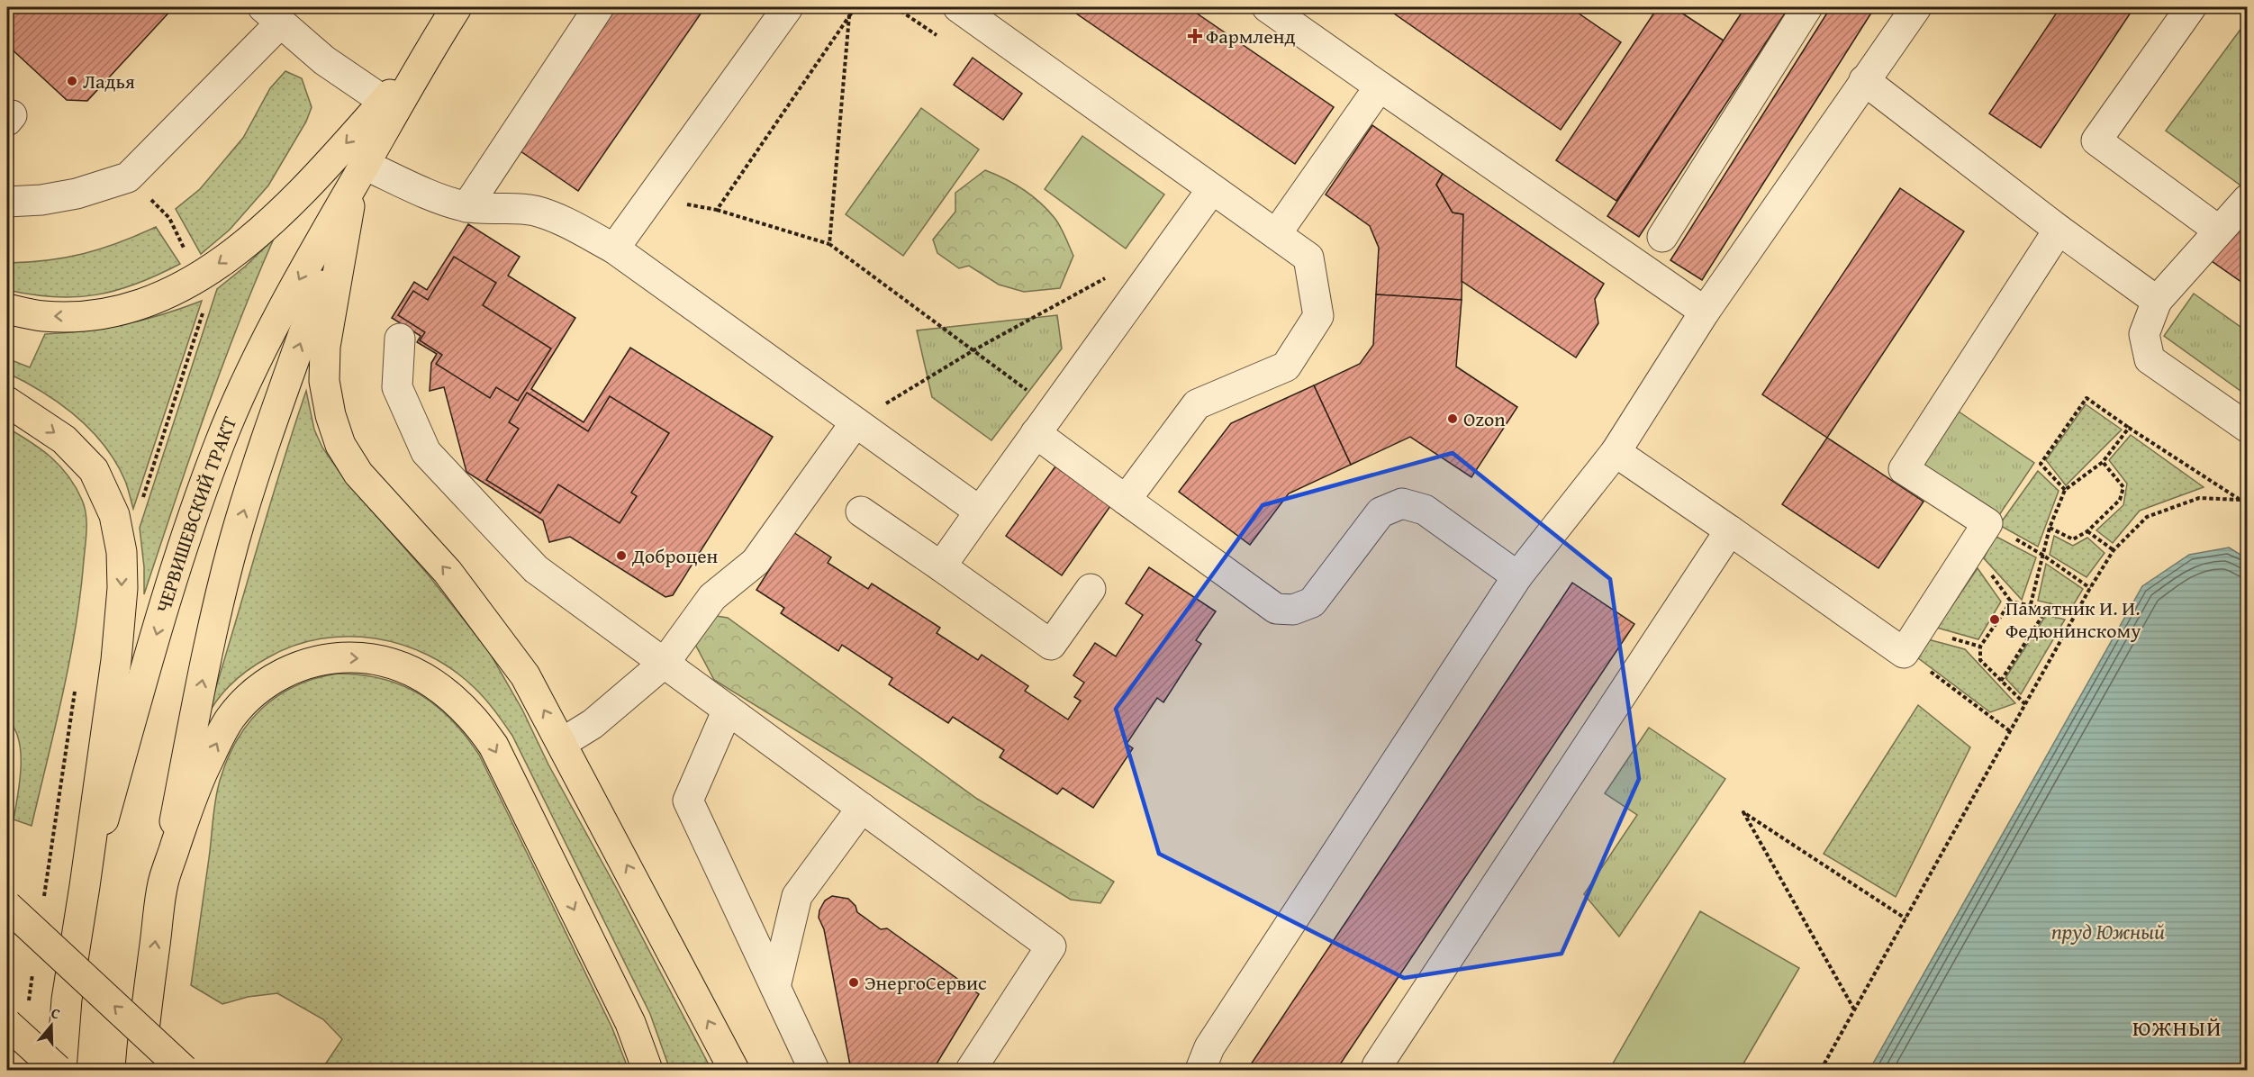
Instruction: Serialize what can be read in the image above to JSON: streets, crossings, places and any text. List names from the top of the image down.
{
  "streets": {
    "main road": ["ЧЕРВИШЕВСКИЙ ТРАКТ"]
  },
  "districts": ["ЮЖНЫЙ"],
  "water": ["пруд Южный"],
  "places": {
    "health": ["Фармленд"],
    "other": [
      "Ладья",
      "Ozon",
      "Доброцен",
      "Памятник И. И. Федюнинскому",
      "ЭнергоСервис"
    ]
  },
  "north": "top"
}
